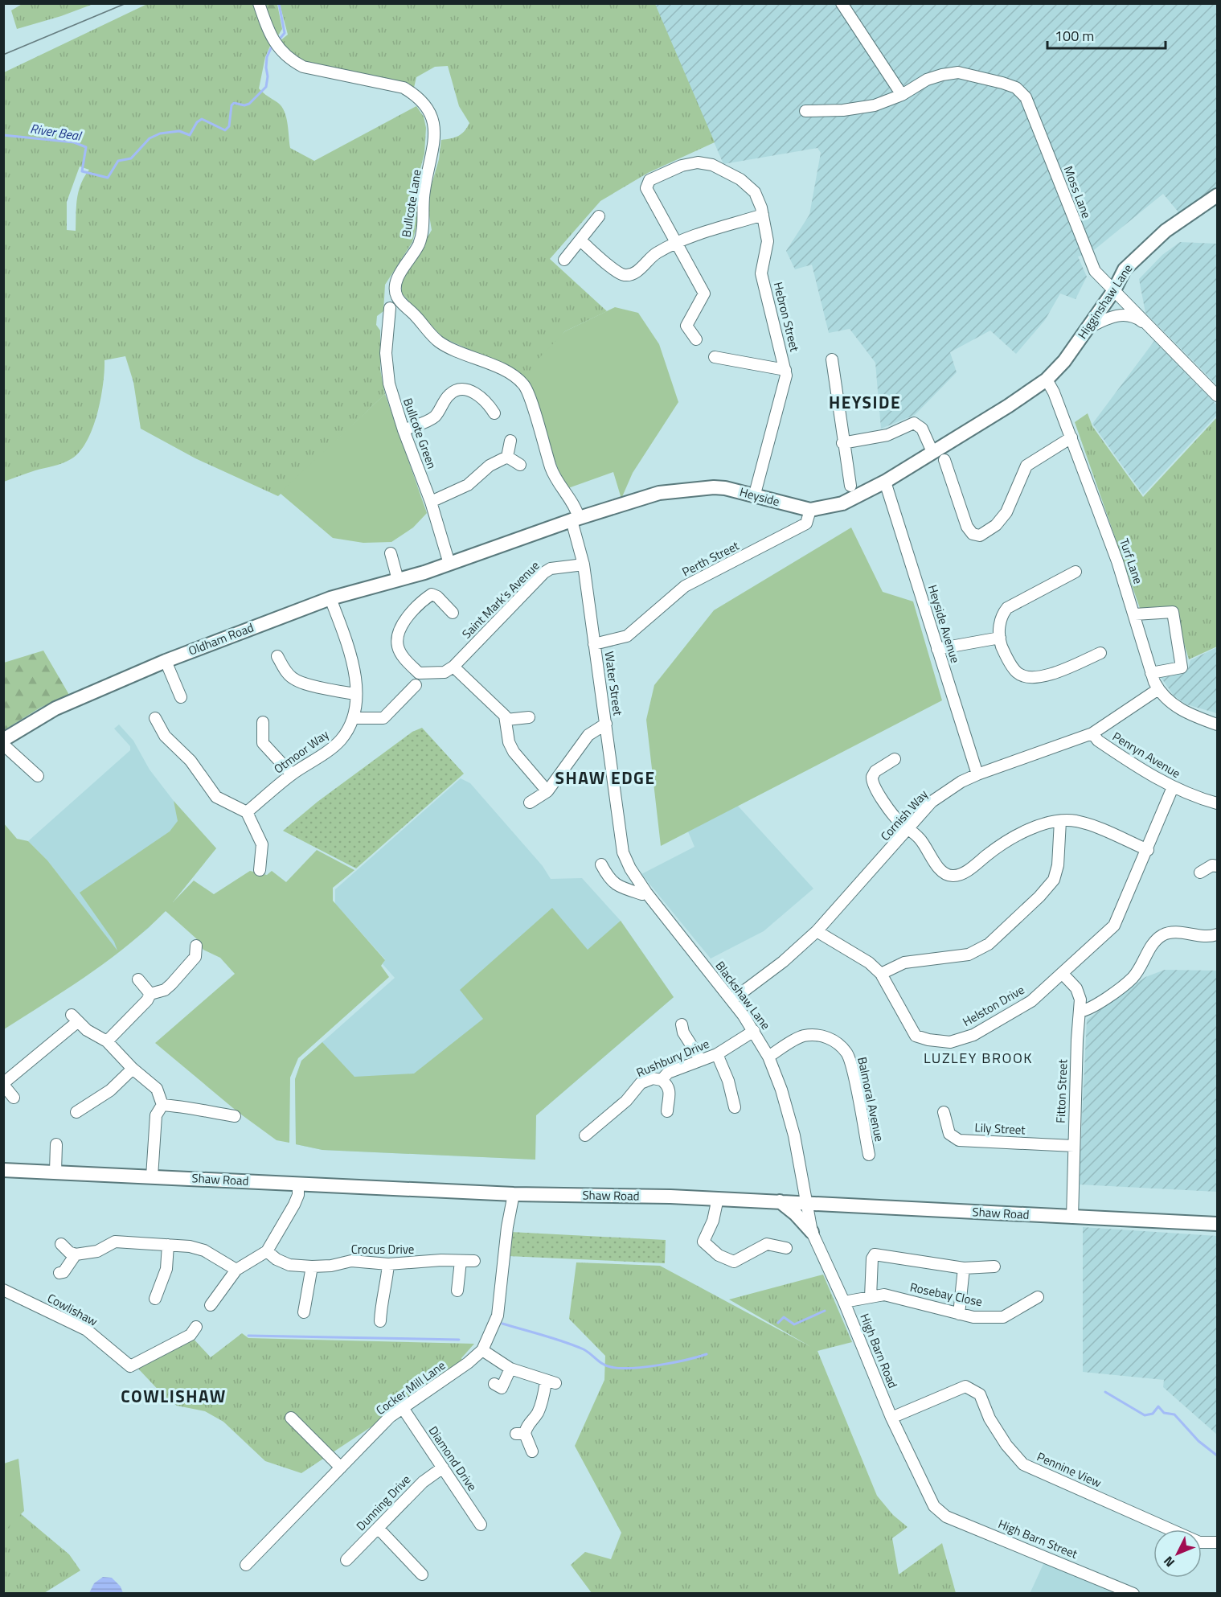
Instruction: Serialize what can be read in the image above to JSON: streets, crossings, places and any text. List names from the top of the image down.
{
  "streets": {
    "main road": [
      "Higginshaw Lane",
      "Heyside",
      "Oldham Road",
      "Shaw Road"
    ],
    "street": [
      "Moss Lane",
      "Bullcote Lane",
      "Hebron Street",
      "Bullcote Green",
      "Perth Street",
      "Turf Lane",
      "Saint Mark's Avenue",
      "Heyside Avenue",
      "Water Street",
      "Otmoor Way",
      "Penryn Avenue",
      "Cornish Way",
      "Blackshaw Lane",
      "Helston Drive",
      "Rushbury Drive",
      "Fitton Street",
      "Balmoral Avenue",
      "Lily Street",
      "Crocus Drive",
      "Rosebay Close",
      "Cowlishaw",
      "High Barn Road",
      "Cocker Mill Lane",
      "Diamond Drive",
      "Pennine View",
      "Dunning Drive",
      "High Barn Street"
    ]
  },
  "crossings": [
    ["Moss Lane", "Higginshaw Lane"],
    ["Bullcote Lane", "Heyside"],
    ["Bullcote Lane", "Water Street"],
    ["Higginshaw Lane", "Heyside"],
    ["Higginshaw Lane", "Turf Lane"],
    ["Hebron Street", "Heyside"],
    ["Bullcote Green", "Heyside"],
    ["Bullcote Green", "Oldham Road"],
    ["Heyside", "Perth Street"],
    ["Heyside", "Turf Lane"],
    ["Heyside", "Heyside Avenue"],
    ["Heyside", "Oldham Road"],
    ["Heyside", "Water Street"],
    ["Perth Street", "Water Street"],
    ["Turf Lane", "Cornish Way"],
    ["Saint Mark's Avenue", "Water Street"],
    ["Heyside Avenue", "Cornish Way"],
    ["Oldham Road", "Otmoor Way"],
    ["Water Street", "Blackshaw Lane"],
    ["Penryn Avenue", "Cornish Way"],
    ["Penryn Avenue", "Helston Drive"],
    ["Cornish Way", "Blackshaw Lane"],
    ["Cornish Way", "Helston Drive"],
    ["Blackshaw Lane", "Rushbury Drive"],
    ["Blackshaw Lane", "Balmoral Avenue"],
    ["Blackshaw Lane", "Shaw Road"],
    ["Blackshaw Lane", "High Barn Road"],
    ["Helston Drive", "Fitton Street"],
    ["Fitton Street", "Lily Street"],
    ["Fitton Street", "Shaw Road"],
    ["Shaw Road", "High Barn Road"],
    ["Shaw Road", "Cocker Mill Lane"],
    ["Rosebay Close", "High Barn Road"],
    ["High Barn Road", "Pennine View"],
    ["High Barn Road", "High Barn Street"],
    ["Cocker Mill Lane", "Diamond Drive"],
    ["Diamond Drive", "Dunning Drive"]
  ],
  "districts": [
    "HEYSIDE",
    "SHAW EDGE",
    "LUZLEY BROOK",
    "COWLISHAW"
  ],
  "water": ["River Beal"],
  "scale_bar": "100 m",
  "north": "bottom left"
}
